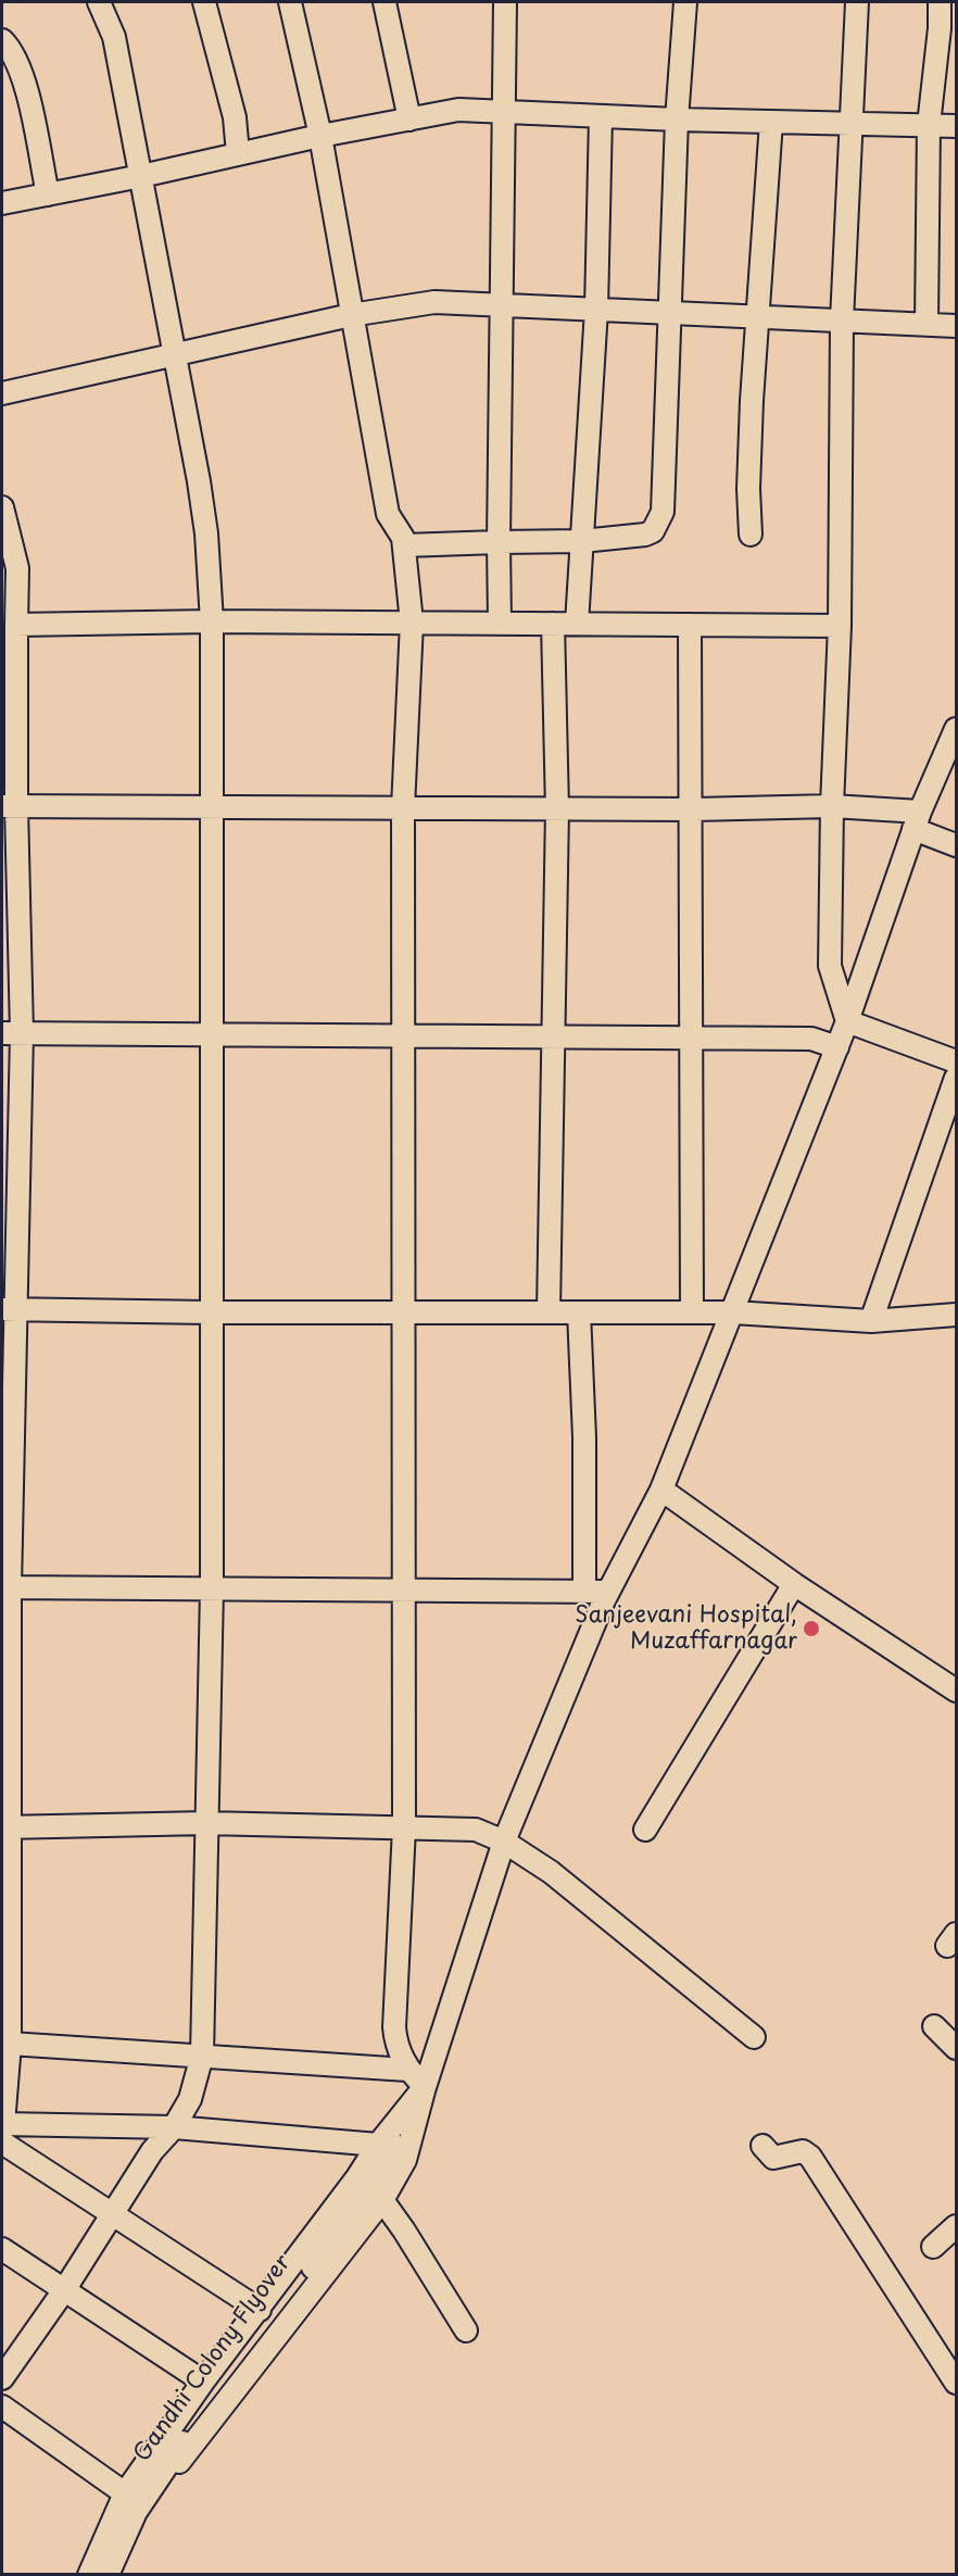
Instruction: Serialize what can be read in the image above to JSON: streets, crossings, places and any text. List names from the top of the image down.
{
  "streets": {
    "street": ["Gandhi Colony Flyover"]
  },
  "places": ["Sanjeevani Hospital, Muzaffarnagar"]
}
